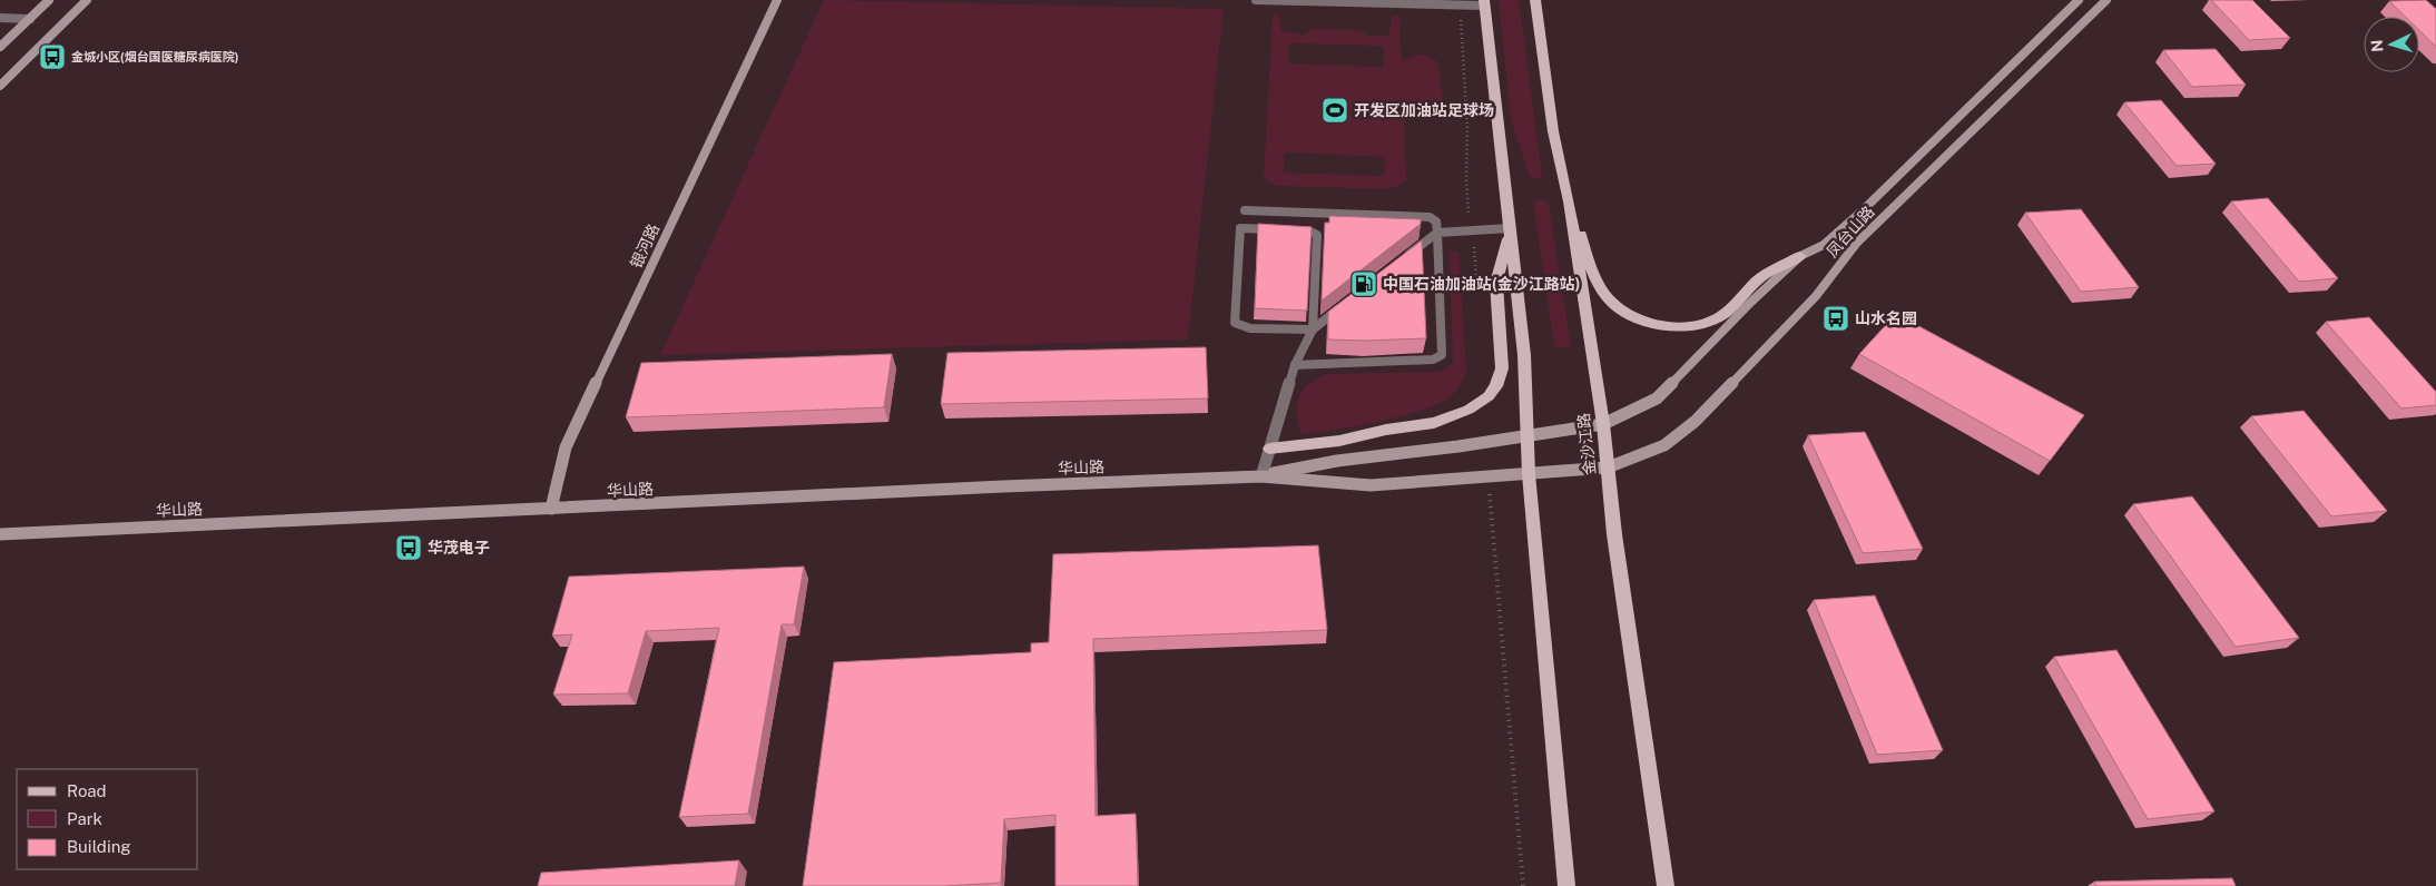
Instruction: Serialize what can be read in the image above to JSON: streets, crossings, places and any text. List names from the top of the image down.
{
  "streets": {
    "main road": ["金沙江路"],
    "street": ["凤台山路", "银河路", "华山路"]
  },
  "crossings": [
    ["凤台山路", "金沙江路"],
    ["凤台山路", "华山路"],
    ["银河路", "华山路"]
  ],
  "places": {
    "bus stop": ["金城小区(烟台国医糖尿病医院)", "山水名园", "华茂电子"],
    "sports": ["开发区加油站足球场"],
    "fuel station": ["中国石油加油站(金沙江路站)"]
  },
  "legend": ["Road", "Park", "Building"],
  "north": "left"
}
